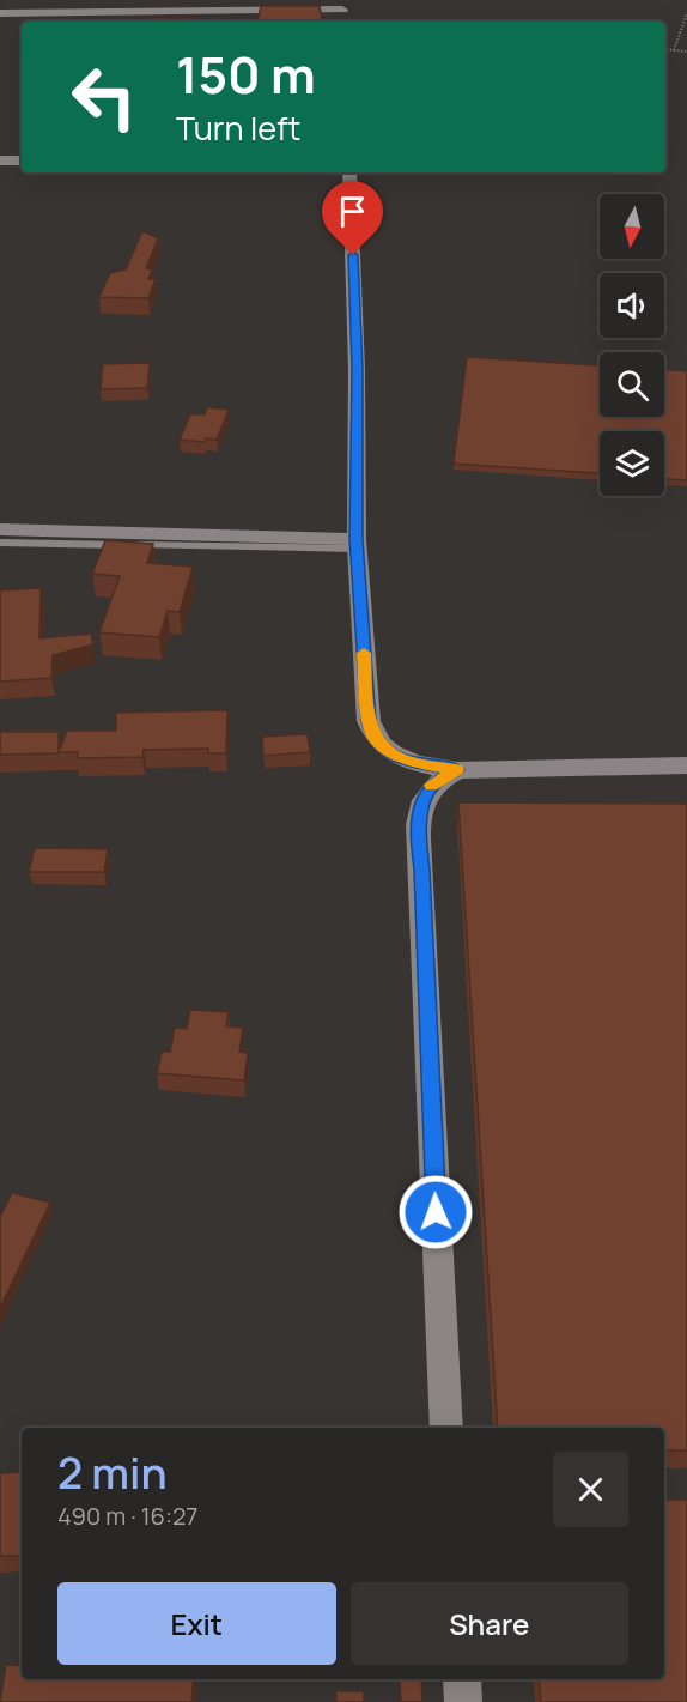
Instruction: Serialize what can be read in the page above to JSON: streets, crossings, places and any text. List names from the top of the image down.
{
  "north": "bottom",
  "page": {
    "turn": ["150 m", "Turn left"],
    "heading": ["2 min", "490 m · 16:27"],
    "buttons": ["Exit", "Share"]
  }
}
